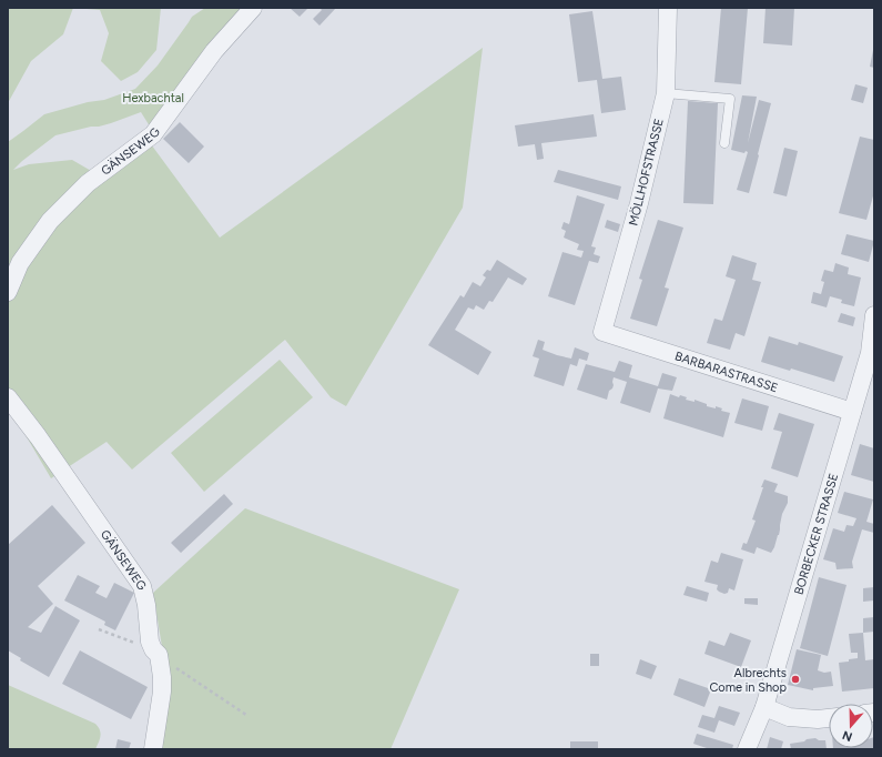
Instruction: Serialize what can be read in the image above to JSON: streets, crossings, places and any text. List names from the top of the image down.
{
  "streets": {
    "street": [
      "GÄNSEWEG",
      "MÖLLHOFSTRASSE",
      "BARBARASTRASSE",
      "BORBECKER STRASSE"
    ]
  },
  "crossings": [
    ["MÖLLHOFSTRASSE", "BARBARASTRASSE"],
    ["BARBARASTRASSE", "BORBECKER STRASSE"]
  ],
  "parks": ["Hexbachtal"],
  "places": ["Albrechts Come in Shop"],
  "north": "bottom"
}
